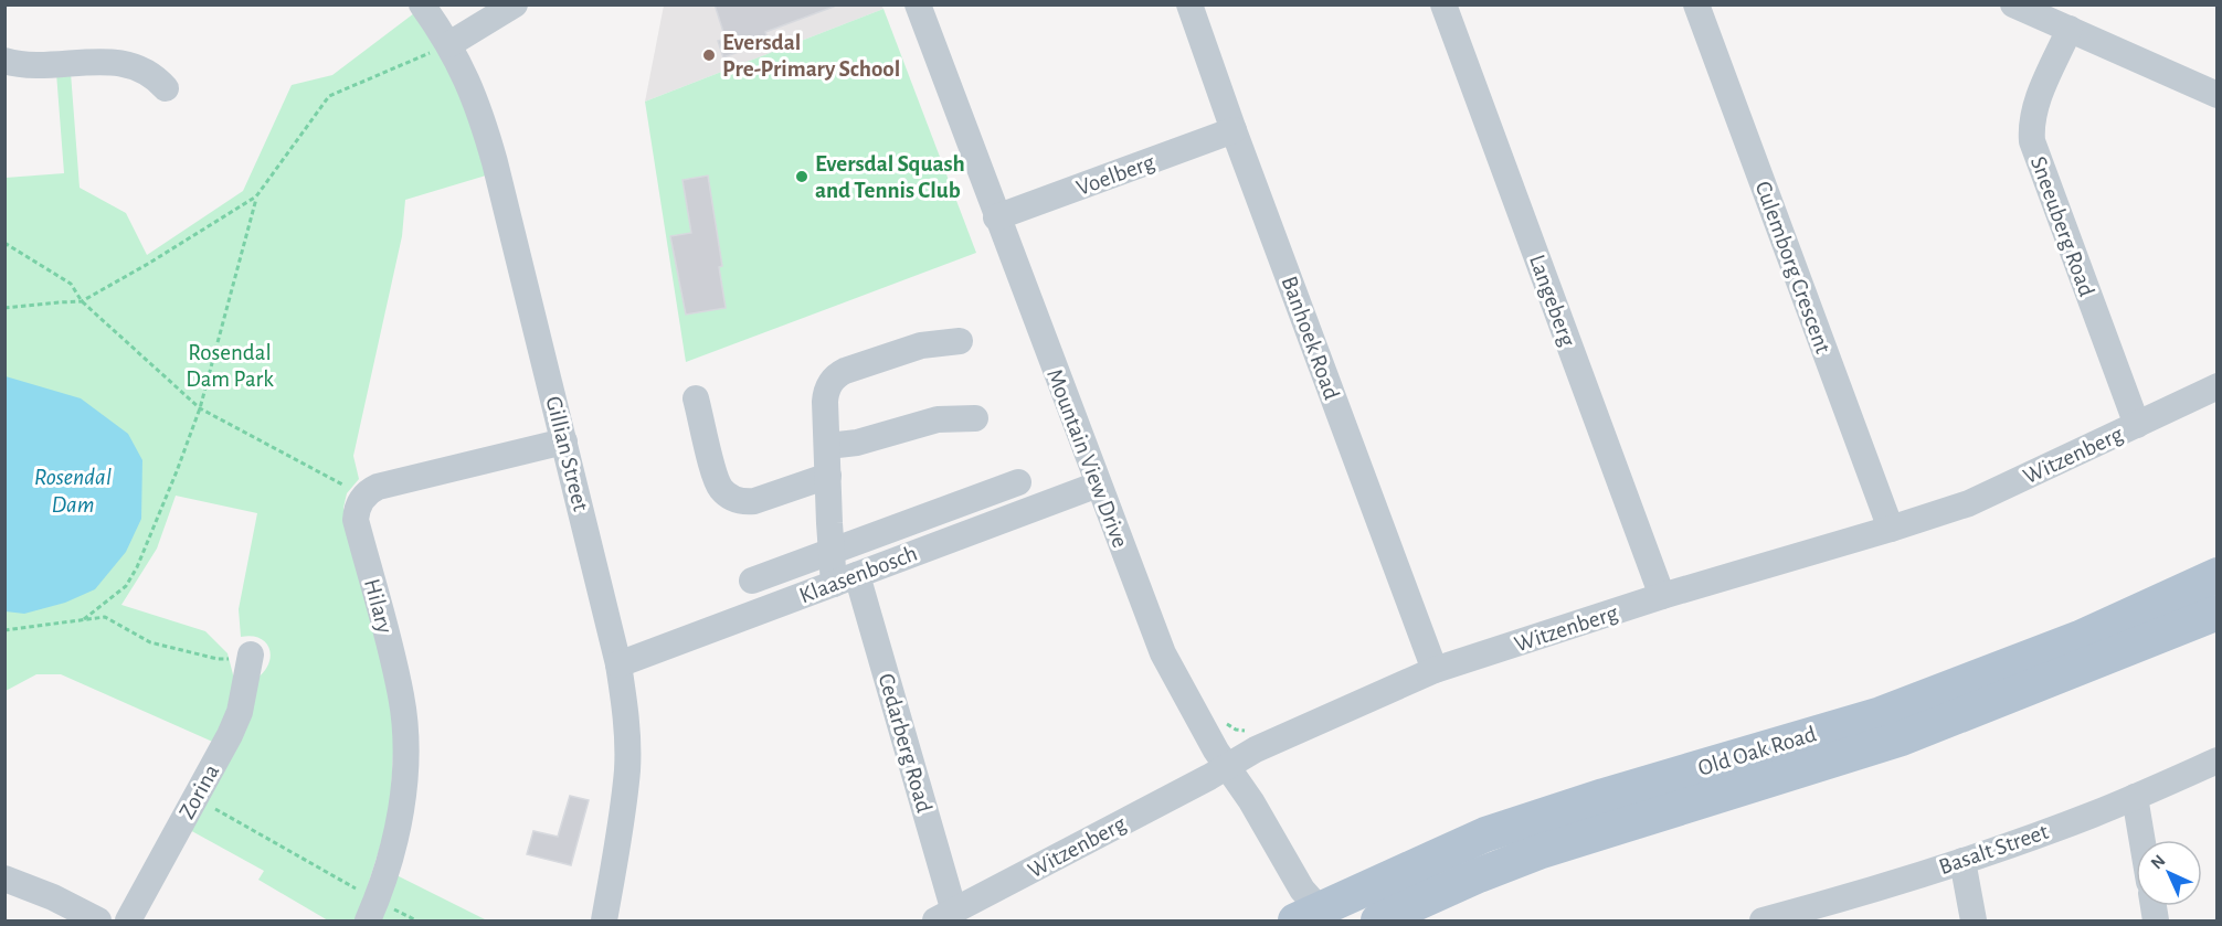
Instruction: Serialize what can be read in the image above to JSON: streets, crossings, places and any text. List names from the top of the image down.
{
  "streets": {
    "main road": ["Old Oak Road"],
    "street": [
      "Voelberg",
      "Sneeuberg Road",
      "Culemborg Crescent",
      "Langeberg",
      "Banhoek Road",
      "Gillian Street",
      "Witzenberg",
      "Mountain View Drive",
      "Klaasenbosch",
      "Hilary",
      "Cedarberg Road",
      "Zorina",
      "Basalt Street"
    ]
  },
  "crossings": [
    ["Voelberg", "Banhoek Road"],
    ["Voelberg", "Mountain View Drive"],
    ["Sneeuberg Road", "Witzenberg"],
    ["Culemborg Crescent", "Witzenberg"],
    ["Langeberg", "Witzenberg"],
    ["Banhoek Road", "Witzenberg"],
    ["Gillian Street", "Klaasenbosch"],
    ["Witzenberg", "Mountain View Drive"],
    ["Witzenberg", "Cedarberg Road"],
    ["Mountain View Drive", "Klaasenbosch"],
    ["Mountain View Drive", "Old Oak Road"],
    ["Klaasenbosch", "Cedarberg Road"]
  ],
  "water": ["Rosendal Dam"],
  "parks": ["Rosendal Dam Park"],
  "places": ["Eversdal Pre-Primary School", "Eversdal Squash and Tennis Club"],
  "north": "top left"
}
